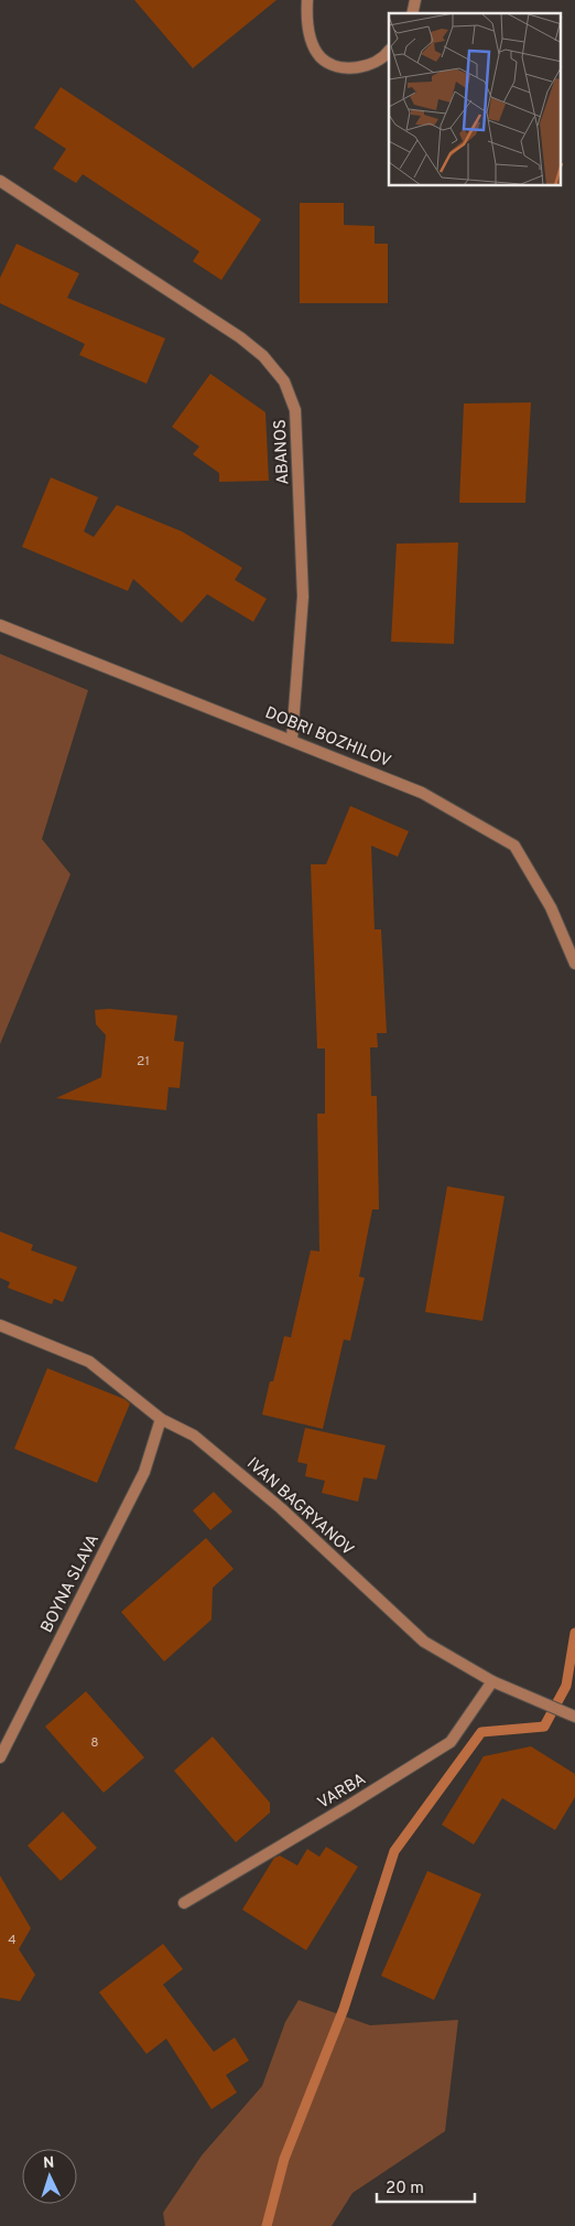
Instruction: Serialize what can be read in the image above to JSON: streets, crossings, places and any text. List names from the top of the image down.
{
  "streets": {
    "street": [
      "ABANOS",
      "DOBRI BOZHILOV",
      "IVAN BAGRYANOV",
      "BOYNA SLAVA",
      "VARBA"
    ]
  },
  "crossings": [
    ["ABANOS", "DOBRI BOZHILOV"],
    ["IVAN BAGRYANOV", "BOYNA SLAVA"],
    ["IVAN BAGRYANOV", "VARBA"]
  ],
  "house_numbers": ["21", "8", "4"],
  "scale_bar": "20 m",
  "north": "top"
}
